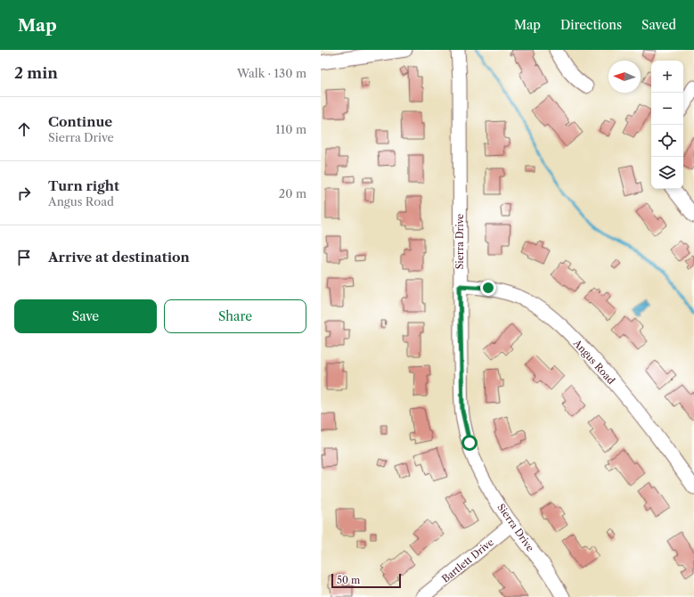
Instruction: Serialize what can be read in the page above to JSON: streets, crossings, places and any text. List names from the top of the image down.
{
  "streets": {
    "street": ["Sierra Drive", "Angus Road", "Bartlett Drive"]
  },
  "crossings": [
    ["Sierra Drive", "Angus Road"],
    ["Sierra Drive", "Bartlett Drive"]
  ],
  "scale_bar": "50 m",
  "north": "left",
  "page": {
    "header": "Map",
    "nav": ["Map", "Directions", "Saved"],
    "heading": ["2 min", "Walk · 130 m"],
    "map_buttons": ["+", "−"],
    "list": [
      ["Continue", "Sierra Drive", "110 m"],
      ["Turn right", "Angus Road", "20 m"],
      "Arrive at destination"
    ],
    "buttons": ["Save", "Share"],
    "scale": "50 m"
  }
}
